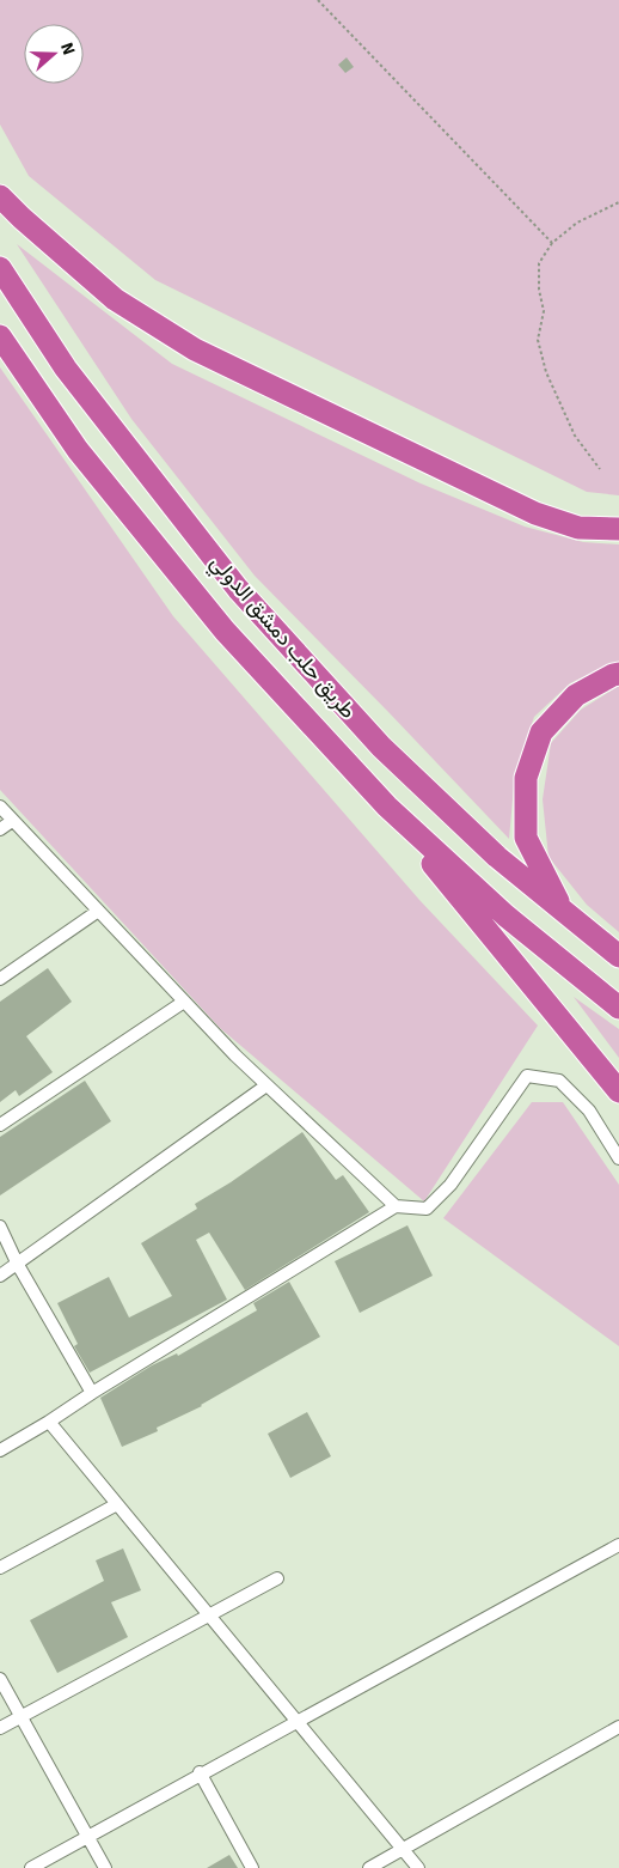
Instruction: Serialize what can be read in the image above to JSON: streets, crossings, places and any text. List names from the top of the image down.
{
  "streets": {
    "highway": ["طريق حلب دمشق الدولي"]
  },
  "north": "right"
}
